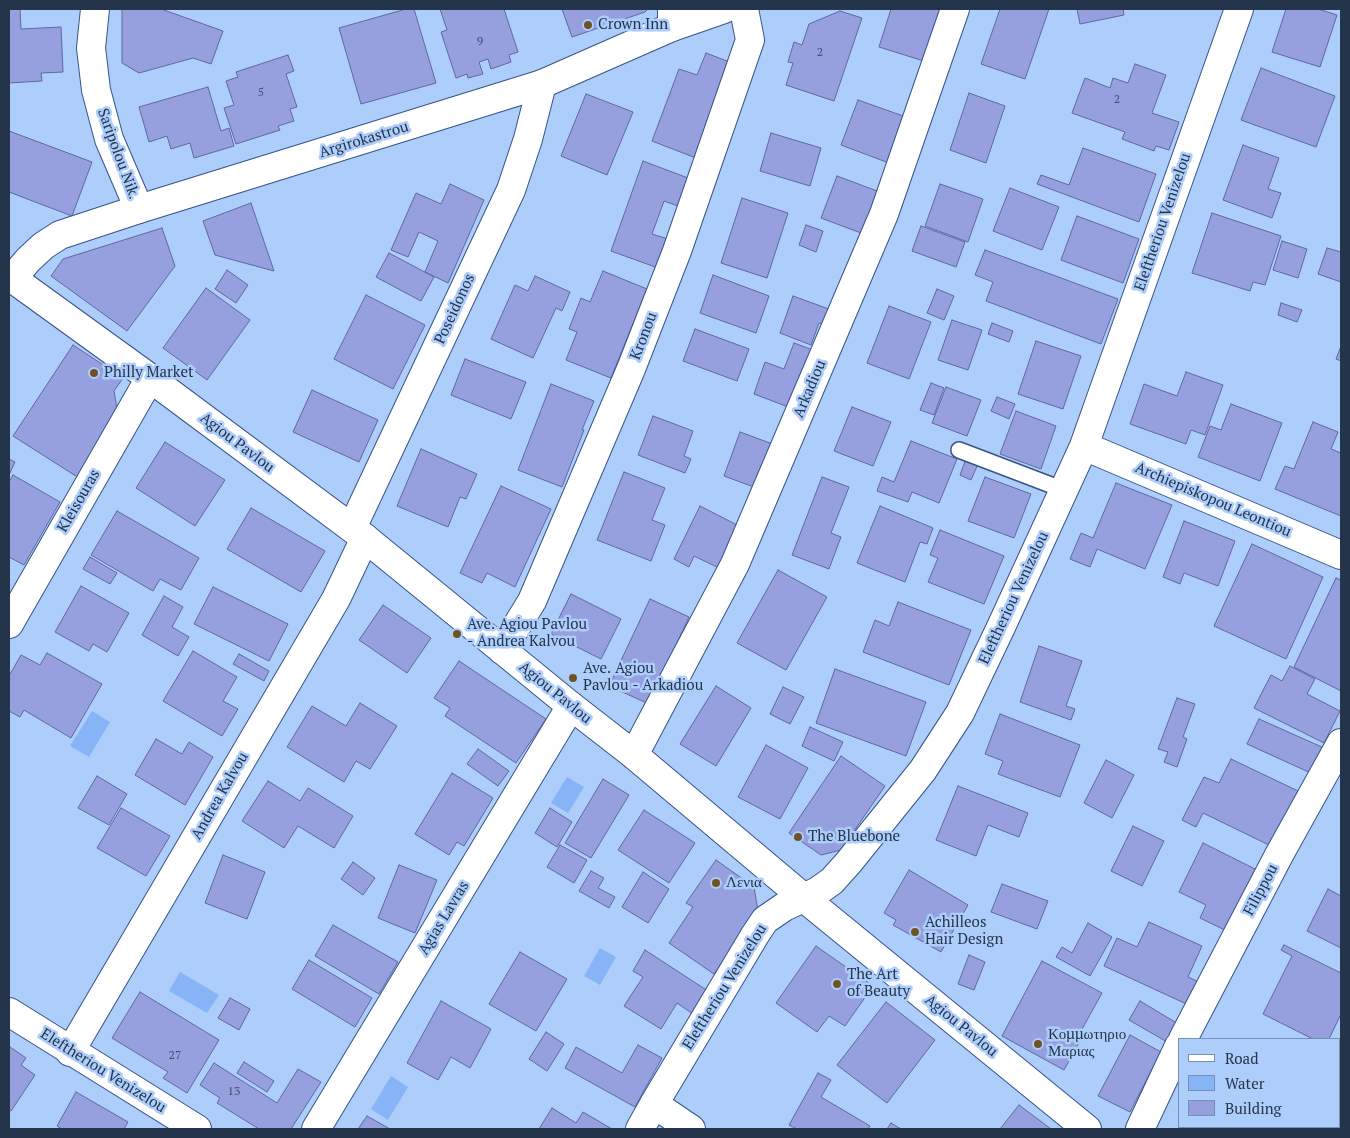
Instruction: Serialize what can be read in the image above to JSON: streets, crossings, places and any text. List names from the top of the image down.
{
  "streets": {
    "street": [
      "Argirokastrou",
      "Saripolou Nik.",
      "Eleftheriou Venizelou",
      "Poseidonos",
      "Kronou",
      "Arkadiou",
      "Agiou Pavlou",
      "Archiepiskopou Leontiou",
      "Kleisouras",
      "Andrea Kalvou",
      "Filippou",
      "Agias Lavras"
    ]
  },
  "crossings": [
    ["Argirokastrou", "Saripolou Nik."],
    ["Argirokastrou", "Poseidonos"],
    ["Argirokastrou", "Agiou Pavlou"],
    ["Eleftheriou Venizelou", "Agiou Pavlou"],
    ["Eleftheriou Venizelou", "Archiepiskopou Leontiou"],
    ["Eleftheriou Venizelou", "Andrea Kalvou"],
    ["Poseidonos", "Agiou Pavlou"],
    ["Poseidonos", "Andrea Kalvou"],
    ["Kronou", "Agiou Pavlou"],
    ["Arkadiou", "Agiou Pavlou"],
    ["Agiou Pavlou", "Kleisouras"],
    ["Agiou Pavlou", "Andrea Kalvou"],
    ["Agiou Pavlou", "Agias Lavras"]
  ],
  "places": [
    "Crown Inn",
    "Philly Market",
    "Ave. Agiou Pavlou - Andrea Kalvou",
    "Ave. Agiou Pavlou - Arkadiou",
    "The Bluebone",
    "Λενια",
    "Achilleos Hair Design",
    "The Art of Beauty",
    "Κομμωτηριο Μαριας"
  ],
  "house_numbers": [
    "9",
    "2",
    "5",
    "2",
    "27",
    "13"
  ],
  "legend": ["Road", "Water", "Building"]
}
